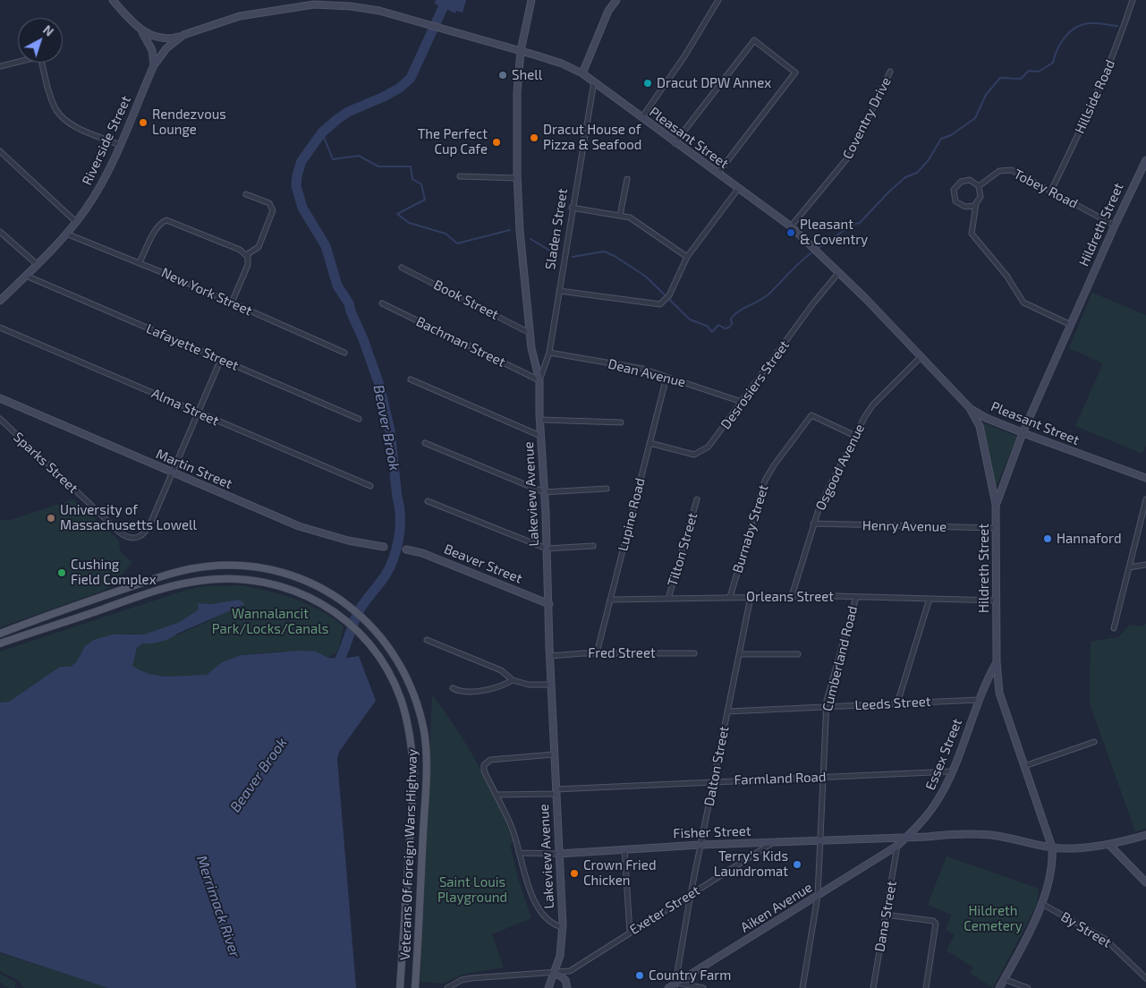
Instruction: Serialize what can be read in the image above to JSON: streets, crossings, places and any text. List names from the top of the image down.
{
  "streets": {
    "main road": ["Veterans Of Foreign Wars Highway"],
    "street": [
      "Hillside Road",
      "Coventry Drive",
      "Pleasant Street",
      "Riverside Street",
      "Tobey Road",
      "Hildreth Street",
      "Sladen Street",
      "New York Street",
      "Book Street",
      "Bachman Street",
      "Lafayette Street",
      "Dean Avenue",
      "Desrosiers Street",
      "Alma Street",
      "Sparks Street",
      "Osgood Avenue",
      "Martin Street",
      "Lakeview Avenue",
      "Lupine Road",
      "Henry Avenue",
      "Burnaby Street",
      "Tilton Street",
      "Beaver Street",
      "Orleans Street",
      "Fred Street",
      "Cumberland Road",
      "Leeds Street",
      "Essex Street",
      "Dalton Street",
      "Farmland Road",
      "Fisher Street",
      "Aiken Avenue",
      "Exeter Street",
      "Dana Street",
      "By Street"
    ]
  },
  "crossings": [
    ["Hillside Road", "Tobey Road"],
    ["Coventry Drive", "Pleasant Street"],
    ["Pleasant Street", "Riverside Street"],
    ["Pleasant Street", "Hildreth Street"],
    ["Pleasant Street", "Sladen Street"],
    ["Pleasant Street", "Desrosiers Street"],
    ["Pleasant Street", "Osgood Avenue"],
    ["Pleasant Street", "Lakeview Avenue"],
    ["Riverside Street", "New York Street"],
    ["Riverside Street", "Lafayette Street"],
    ["Tobey Road", "Hildreth Street"],
    ["Hildreth Street", "Henry Avenue"],
    ["Hildreth Street", "Orleans Street"],
    ["Hildreth Street", "Essex Street"],
    ["Hildreth Street", "By Street"],
    ["Sladen Street", "Bachman Street"],
    ["Sladen Street", "Dean Avenue"],
    ["Sladen Street", "Lakeview Avenue"],
    ["Book Street", "Lakeview Avenue"],
    ["Bachman Street", "Lakeview Avenue"],
    ["Dean Avenue", "Desrosiers Street"],
    ["Dean Avenue", "Lupine Road"],
    ["Desrosiers Street", "Lupine Road"],
    ["Sparks Street", "Martin Street"],
    ["Osgood Avenue", "Henry Avenue"],
    ["Osgood Avenue", "Burnaby Street"],
    ["Osgood Avenue", "Orleans Street"],
    ["Lakeview Avenue", "Beaver Street"],
    ["Lakeview Avenue", "Fred Street"],
    ["Lakeview Avenue", "Farmland Road"],
    ["Lakeview Avenue", "Fisher Street"],
    ["Lakeview Avenue", "Exeter Street"],
    ["Lupine Road", "Orleans Street"],
    ["Lupine Road", "Fred Street"],
    ["Burnaby Street", "Orleans Street"],
    ["Tilton Street", "Orleans Street"],
    ["Orleans Street", "Cumberland Road"],
    ["Orleans Street", "Dalton Street"],
    ["Cumberland Road", "Leeds Street"],
    ["Cumberland Road", "Farmland Road"],
    ["Cumberland Road", "Fisher Street"],
    ["Cumberland Road", "Aiken Avenue"],
    ["Leeds Street", "Essex Street"],
    ["Leeds Street", "Dalton Street"],
    ["Essex Street", "Farmland Road"],
    ["Essex Street", "Fisher Street"],
    ["Essex Street", "Aiken Avenue"],
    ["Essex Street", "Dana Street"],
    ["Dalton Street", "Farmland Road"],
    ["Dalton Street", "Fisher Street"],
    ["Dalton Street", "Aiken Avenue"],
    ["Dalton Street", "Exeter Street"],
    ["Fisher Street", "Exeter Street"],
    ["Aiken Avenue", "Dana Street"]
  ],
  "water": ["Beaver Brook", "Merrimack River"],
  "parks": ["Wannalancit Park/Locks/Canals", "Saint Louis Playground", "Hildreth Cemetery"],
  "places": [
    "Shell",
    "Dracut DPW Annex",
    "Rendezvous Lounge",
    "Dracut House of Pizza & Seafood",
    "The Perfect Cup Cafe",
    "Pleasant & Coventry",
    "University of Massachusetts Lowell",
    "Hannaford",
    "Cushing Field Complex",
    "Terry's Kids Laundromat",
    "Crown Fried Chicken",
    "Country Farm"
  ],
  "north": "top right"
}
